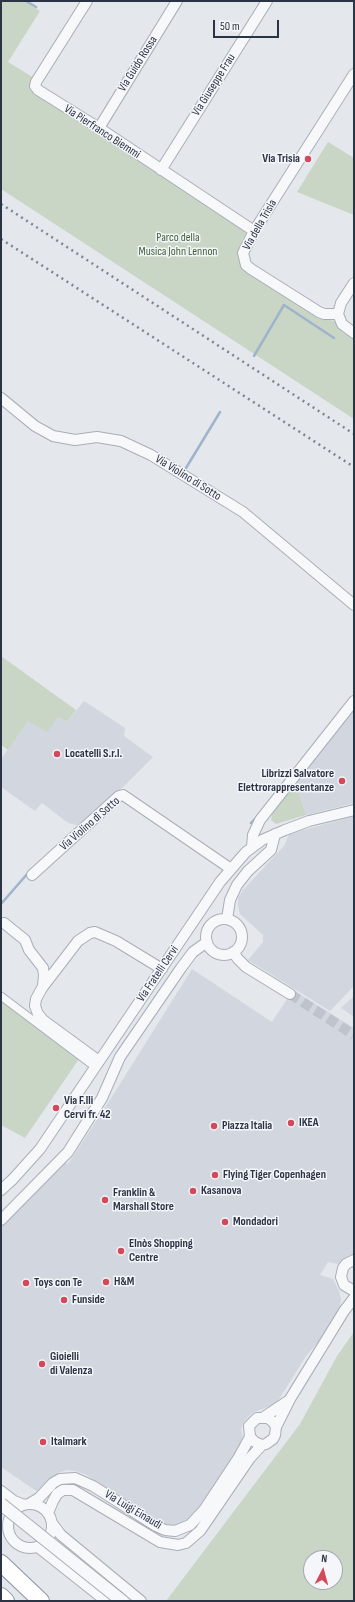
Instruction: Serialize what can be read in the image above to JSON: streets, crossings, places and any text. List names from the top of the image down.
{
  "streets": {
    "street": [
      "Via Guido Rossa",
      "Via Giuseppe Frau",
      "Via Pierfranco Biemmi",
      "Via della Trisia",
      "Via Violino di Sotto",
      "Via Fratelli Cervi",
      "Via Luigi Einaudi"
    ]
  },
  "crossings": [
    ["Via Guido Rossa", "Via Pierfranco Biemmi"],
    ["Via Giuseppe Frau", "Via Pierfranco Biemmi"],
    ["Via Pierfranco Biemmi", "Via della Trisia"],
    ["Via Violino di Sotto", "Via Fratelli Cervi"]
  ],
  "parks": ["Parco della Musica John Lennon"],
  "places": [
    "Via Trisia",
    "Locatelli S.r.l.",
    "Librizzi Salvatore Elettrorappresentanze",
    "Via F.lli Cervi fr. 42",
    "IKEA",
    "Piazza Italia",
    "Flying Tiger Copenhagen",
    "Kasanova",
    "Franklin & Marshall Store",
    "Mondadori",
    "Elnòs Shopping Centre",
    "H&M",
    "Toys con Te",
    "Funside",
    "Gioielli di Valenza",
    "Italmark"
  ],
  "scale_bar": "50 m",
  "north": "top"
}
